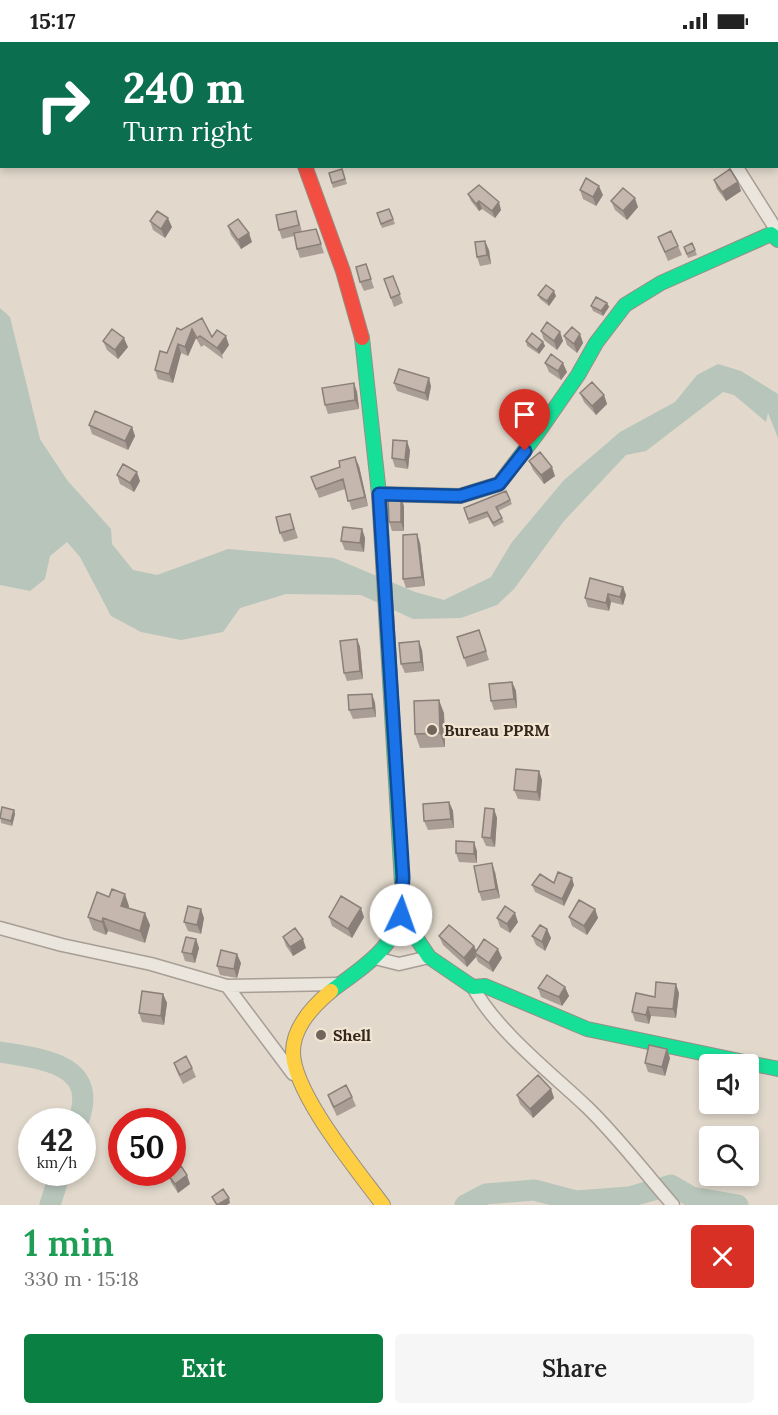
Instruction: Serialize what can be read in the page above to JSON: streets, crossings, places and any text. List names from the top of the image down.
{
  "places": ["Bureau PPRM", "Shell"],
  "page": {
    "status": "15:17",
    "turn": ["240 m", "Turn right"],
    "speed": "42 km/h",
    "limit": "50",
    "heading": ["1 min", "330 m · 15:18"],
    "buttons": ["Exit", "Share"]
  }
}
